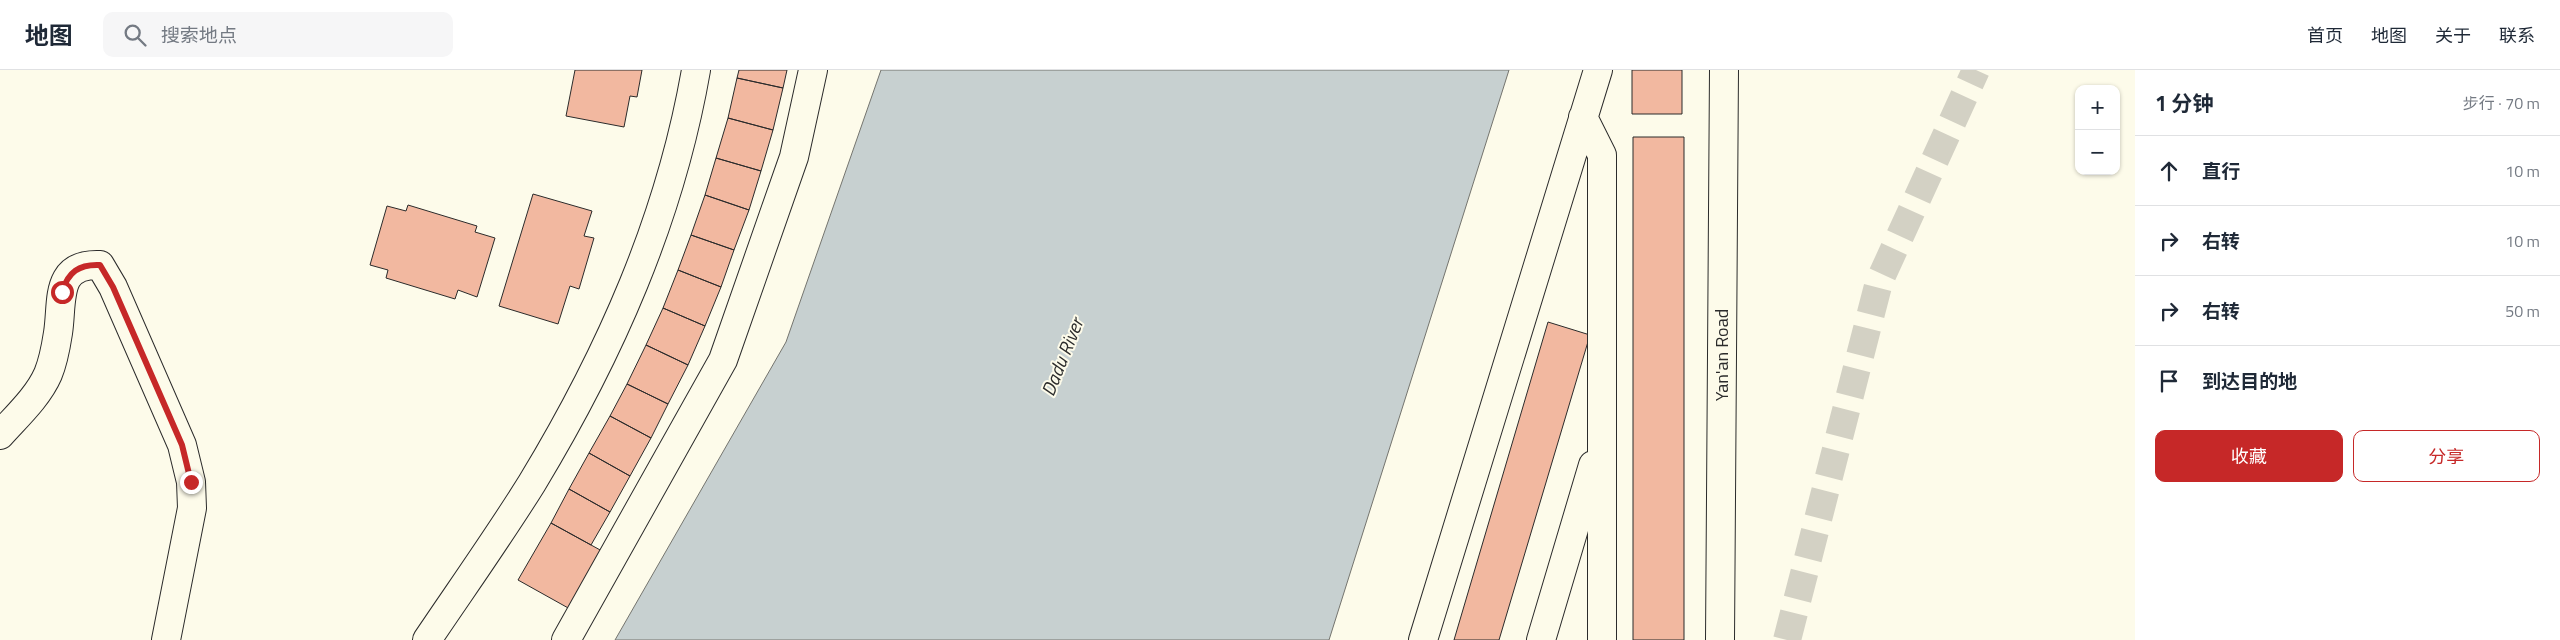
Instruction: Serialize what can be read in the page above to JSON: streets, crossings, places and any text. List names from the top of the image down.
{
  "streets": {
    "main road": ["Yan'an Road"]
  },
  "water": ["Dadu River"],
  "page": {
    "header": "地图",
    "search": "搜索地点",
    "nav": [
      "首页",
      "地图",
      "关于",
      "联系"
    ],
    "heading": ["1 分钟", "步行 · 70 m"],
    "map_buttons": ["+", "−"],
    "list": [
      ["直行", "10 m"],
      ["右转", "10 m"],
      ["右转", "50 m"],
      "到达目的地"
    ],
    "buttons": ["收藏", "分享"]
  }
}
